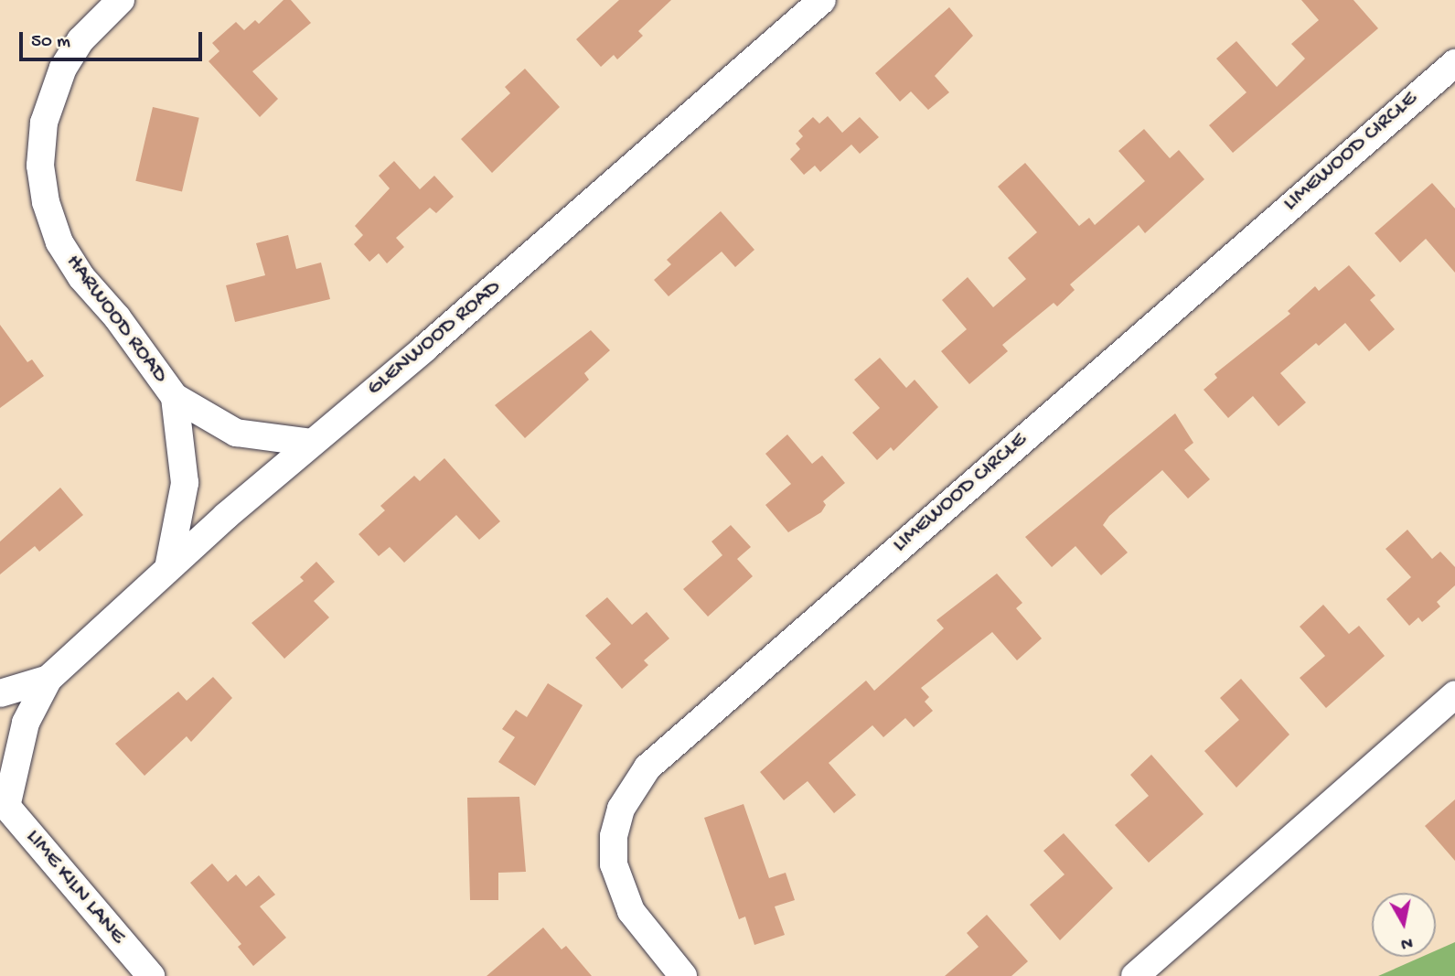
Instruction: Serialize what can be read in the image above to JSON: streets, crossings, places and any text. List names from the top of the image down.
{
  "streets": {
    "street": [
      "LIMEWOOD CIRCLE",
      "HARWOOD ROAD",
      "GLENWOOD ROAD",
      "LIME KILN LANE"
    ]
  },
  "crossings": [
    ["HARWOOD ROAD", "GLENWOOD ROAD"],
    ["GLENWOOD ROAD", "LIME KILN LANE"]
  ],
  "scale_bar": "50 m",
  "north": "bottom"
}
